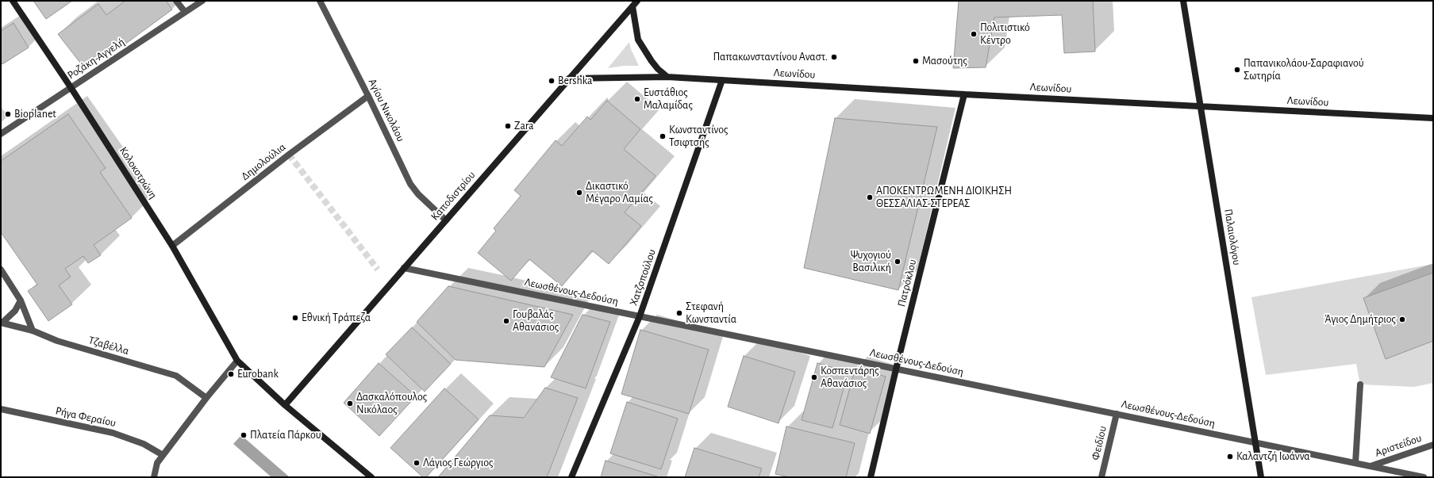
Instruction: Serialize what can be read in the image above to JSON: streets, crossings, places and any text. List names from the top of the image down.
{
  "streets": {
    "main road": [
      "Λεωνίδου",
      "Κολοκοτρώνη",
      "Καποδιστρίου",
      "Παλαιολόγου",
      "Χατζοπούλου",
      "Πατρόκλου"
    ],
    "street": [
      "Ροζάκη-Αγγελή",
      "Αγίου Νικολάου",
      "Δημολούλια",
      "Λεωσθένους-Δεδούση",
      "Τζαβέλλα",
      "Ρήγα Φεραίου",
      "Φειδίου",
      "Αριστείδου"
    ]
  },
  "crossings": [
    ["Ροζάκη-Αγγελή", "Κολοκοτρώνη"],
    ["Λεωνίδου", "Καποδιστρίου"],
    ["Λεωνίδου", "Παλαιολόγου"],
    ["Λεωνίδου", "Χατζοπούλου"],
    ["Λεωνίδου", "Πατρόκλου"],
    ["Αγίου Νικολάου", "Δημολούλια"],
    ["Αγίου Νικολάου", "Καποδιστρίου"],
    ["Δημολούλια", "Κολοκοτρώνη"],
    ["Κολοκοτρώνη", "Καποδιστρίου"],
    ["Καποδιστρίου", "Λεωσθένους-Δεδούση"],
    ["Παλαιολόγου", "Λεωσθένους-Δεδούση"],
    ["Χατζοπούλου", "Λεωσθένους-Δεδούση"],
    ["Πατρόκλου", "Λεωσθένους-Δεδούση"],
    ["Λεωσθένους-Δεδούση", "Φειδίου"],
    ["Λεωσθένους-Δεδούση", "Αριστείδου"]
  ],
  "places": [
    "Πολιτιστικό Κέντρο",
    "Παπακωνσταντίνου Αναστ.",
    "Μασούτης",
    "Παπανικολάου-Σαραφιανού Σωτηρία",
    "Bershka",
    "Ευστάθιος Μαλαμίδας",
    "Bioplanet",
    "Zara",
    "Κωνσταντίνος Τσιφτσής",
    "Δικαστικό Μέγαρο Λαμίας",
    "ΑΠΟΚΕΝΤΡΩΜΕΝΗ ΔΙΟΙΚΗΣΗ ΘΕΣΣΑΛΙΑΣ-ΣΤΕΡΕΑΣ",
    "Ψυχογιού Βασιλική",
    "Στεφανή Κωνσταντία",
    "Εθνική Τράπεζα",
    "Άγιος Δημήτριος",
    "Γουβαλάς Αθανάσιος",
    "Eurobank",
    "Κοσπεντάρης Αθανάσιος",
    "Δασκαλόπουλος Νικόλαος",
    "Πλατεία Πάρκου",
    "Καλαντζή Ιωάννα",
    "Λάγιος Γεώργιος"
  ]
}
